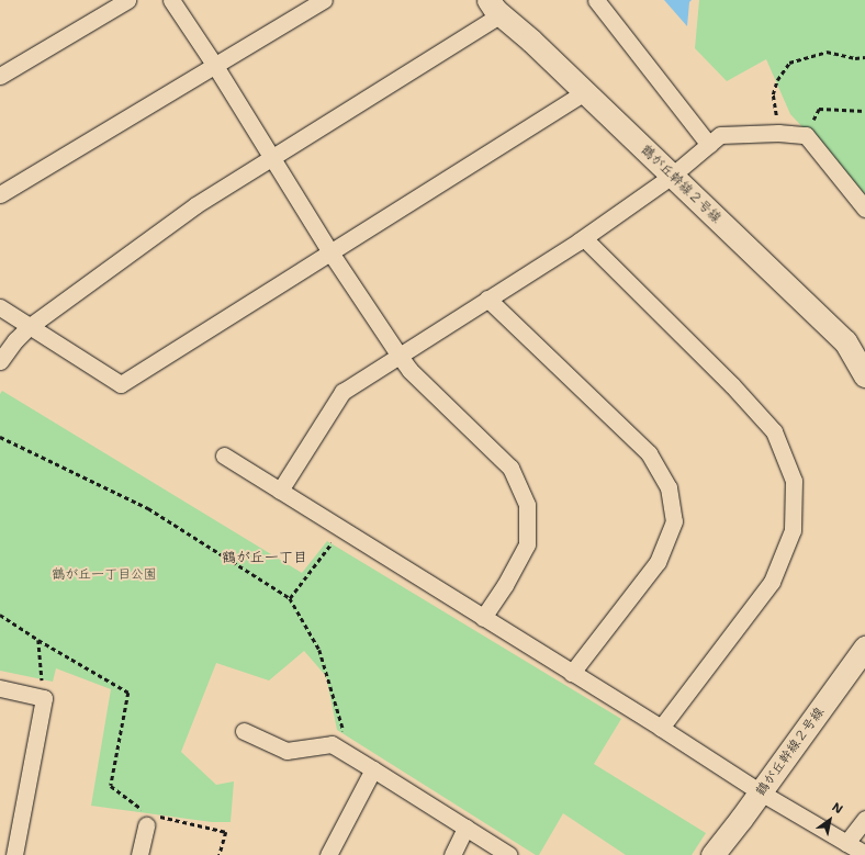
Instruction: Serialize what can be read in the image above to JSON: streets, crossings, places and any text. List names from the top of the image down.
{
  "streets": {
    "street": ["鶴が丘幹線２号線"]
  },
  "districts": ["鶴が丘一丁目"],
  "parks": ["鶴が丘一丁目公園"],
  "north": "top right"
}
